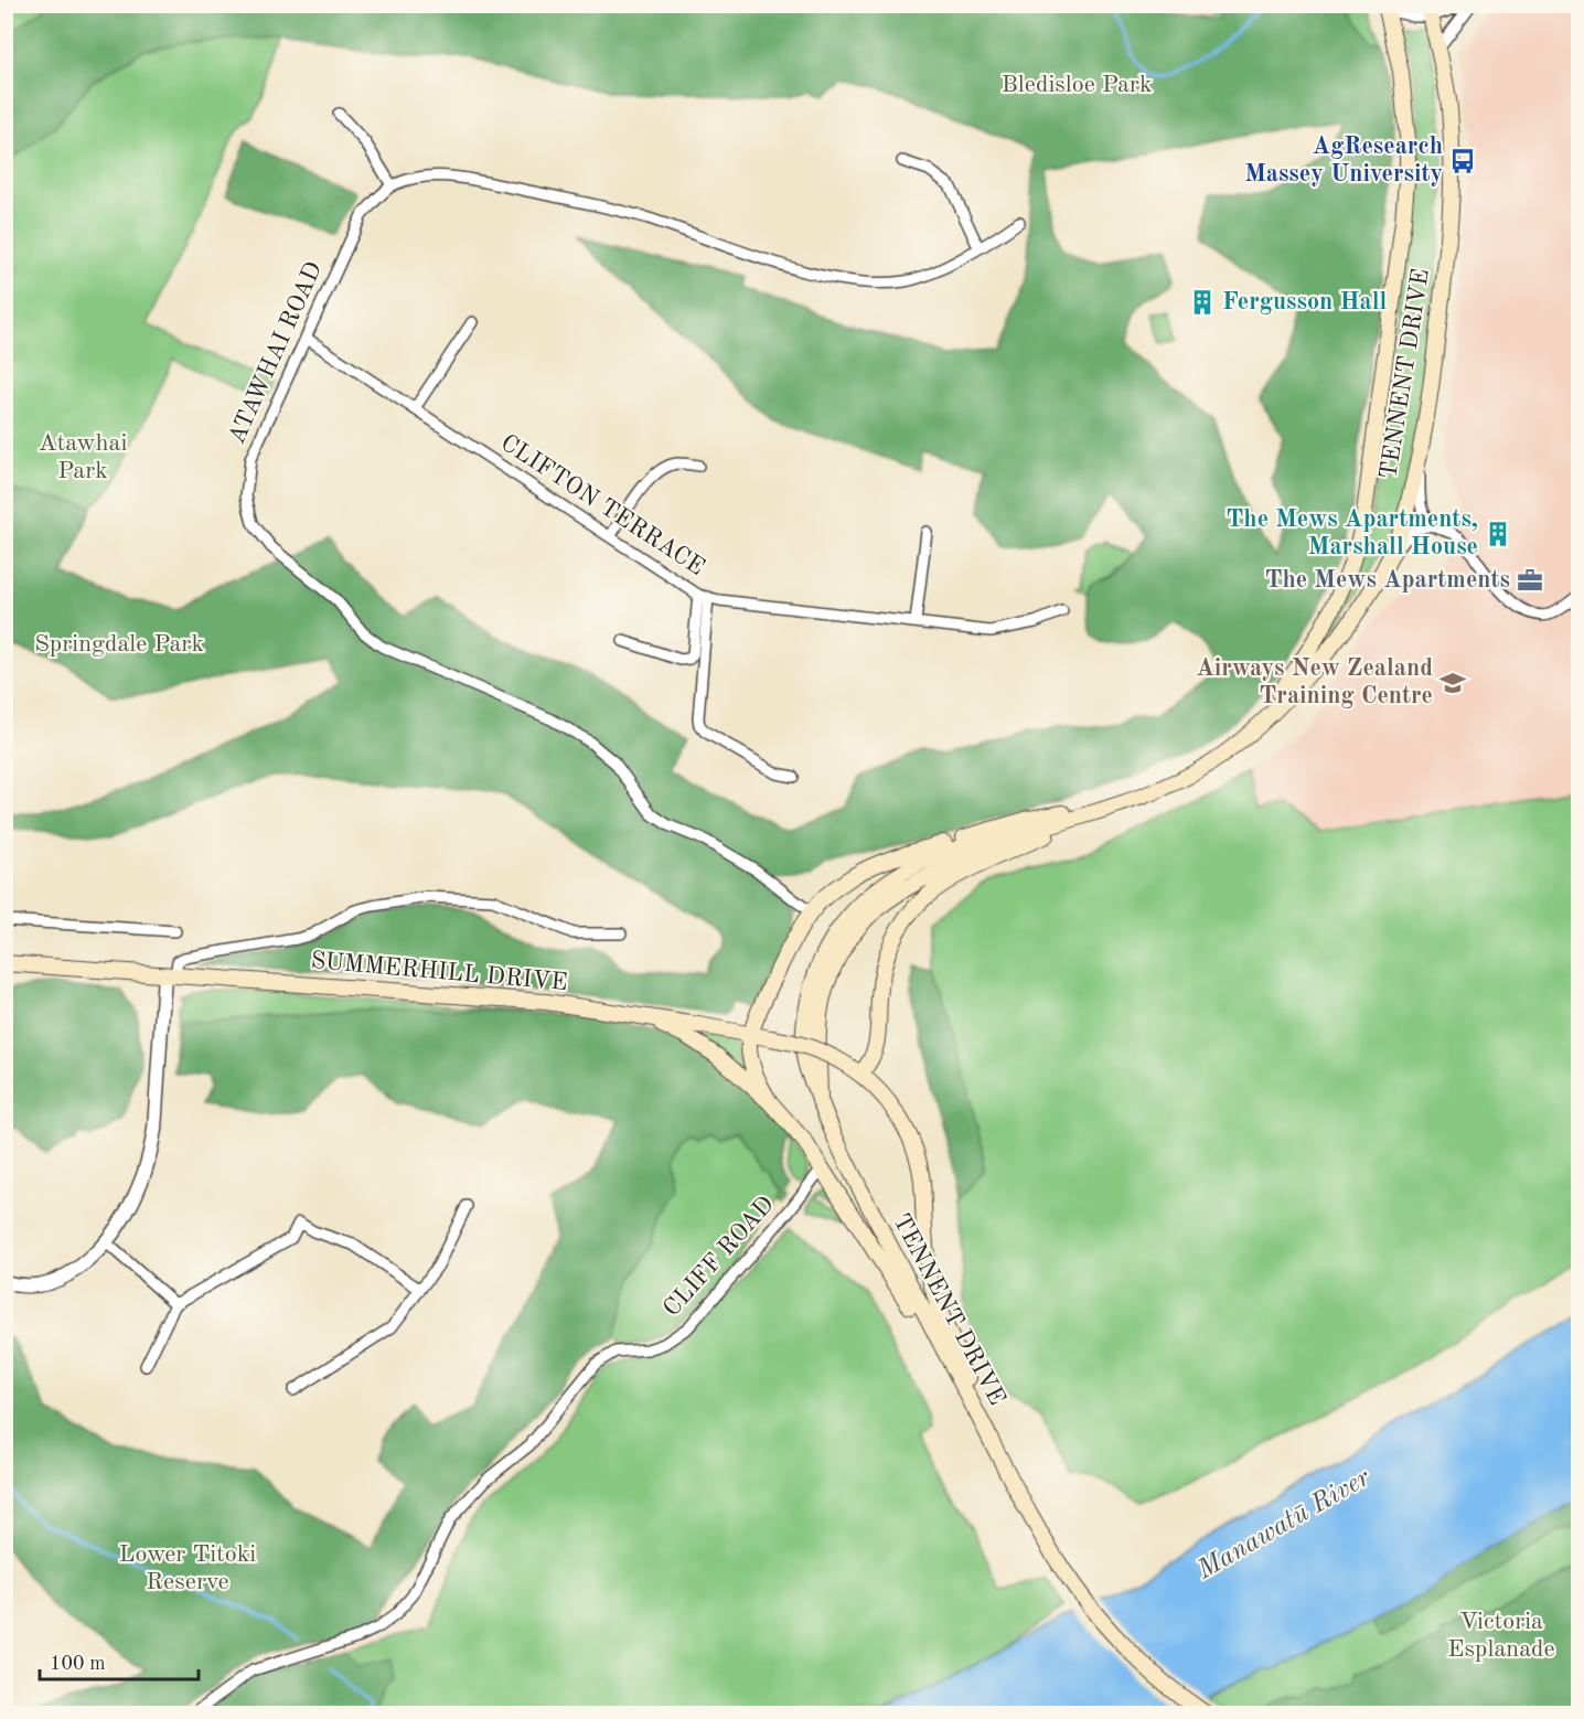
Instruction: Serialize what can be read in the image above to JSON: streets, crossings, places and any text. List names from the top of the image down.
{
  "streets": {
    "main road": ["TENNENT DRIVE", "SUMMERHILL DRIVE"],
    "street": ["ATAWHAI ROAD", "CLIFTON TERRACE", "CLIFF ROAD"]
  },
  "crossings": [
    ["ATAWHAI ROAD", "CLIFTON TERRACE"],
    ["TENNENT DRIVE", "SUMMERHILL DRIVE"]
  ],
  "water": ["Manawatū River"],
  "parks": [
    "Bledisloe Park",
    "Atawhai Park",
    "Springdale Park",
    "Lower Titoki Reserve",
    "Victoria Esplanade"
  ],
  "places": {
    "bus stop": ["AgResearch Massey University"],
    "building": ["Fergusson Hall", "The Mews Apartments, Marshall House"],
    "office": ["The Mews Apartments"],
    "school or university": ["Airways New Zealand Training Centre"]
  },
  "scale_bar": "100 m"
}
